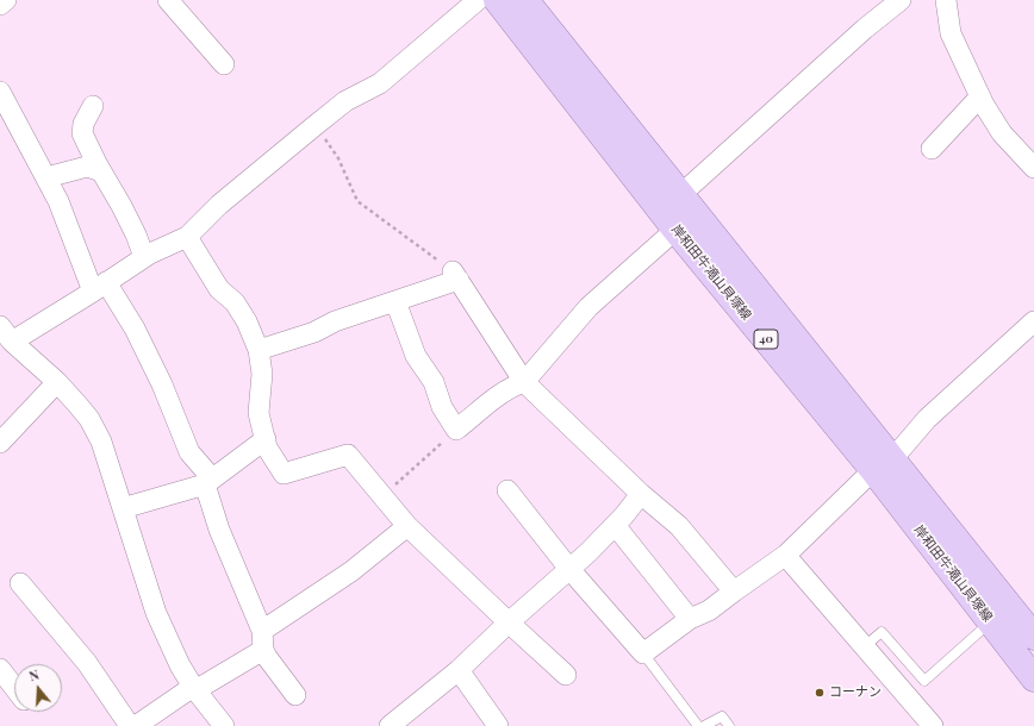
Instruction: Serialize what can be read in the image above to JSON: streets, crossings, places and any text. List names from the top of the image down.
{
  "streets": {
    "main road": ["岸和田牛滝山貝塚線", "40"]
  },
  "places": ["コーナン"],
  "north": "top"
}
